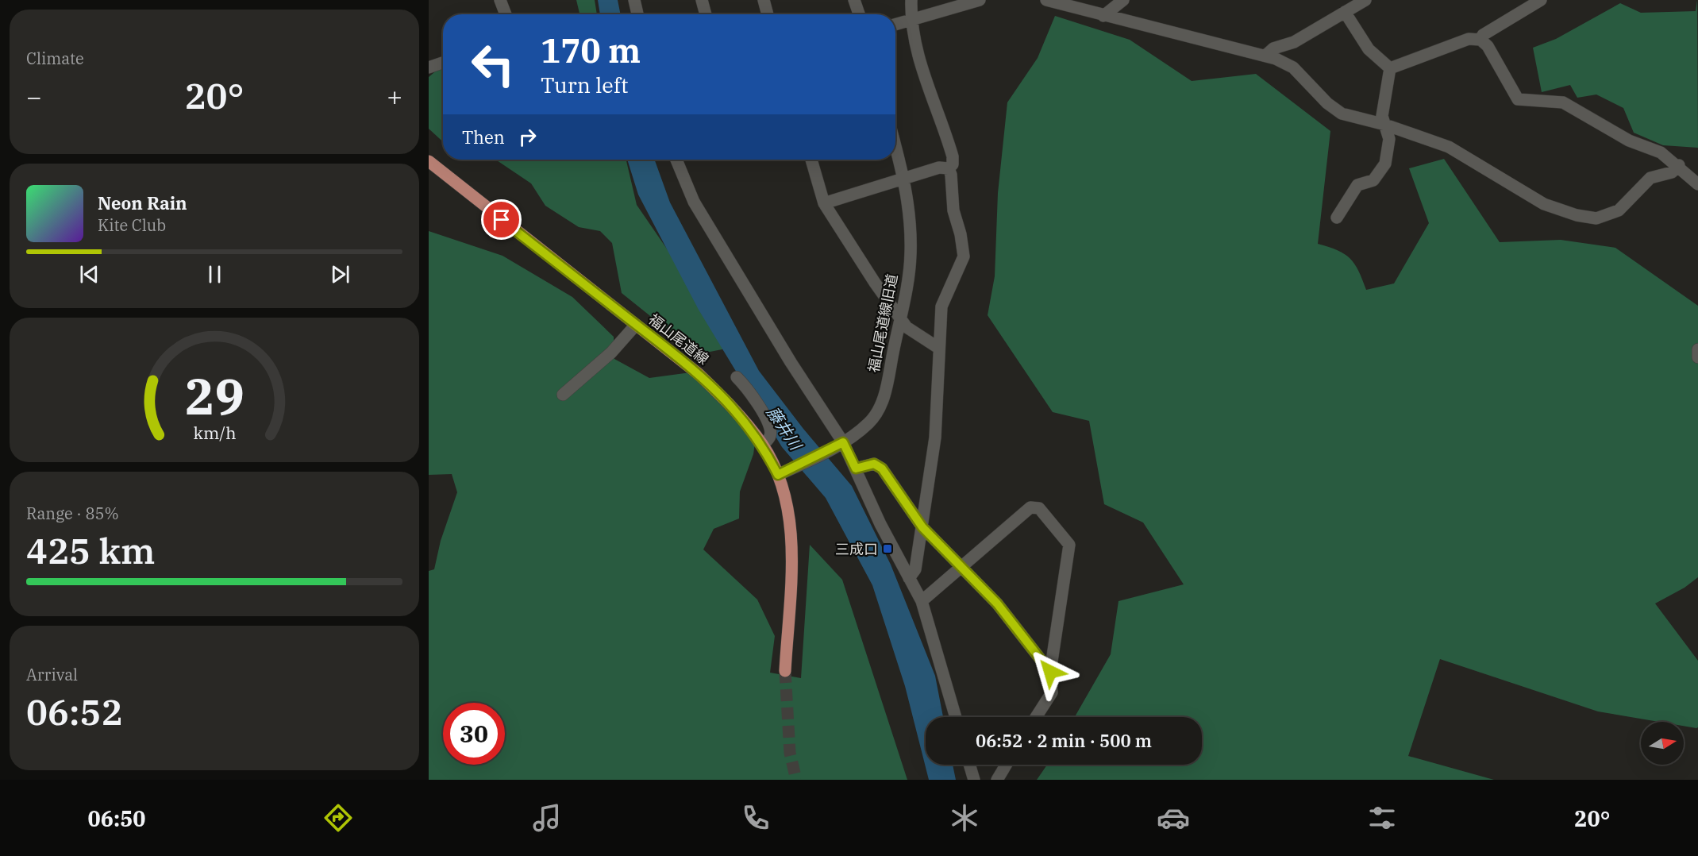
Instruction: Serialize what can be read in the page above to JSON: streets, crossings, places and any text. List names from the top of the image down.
{
  "streets": {
    "main road": ["福山尾道線"],
    "street": ["福山尾道線旧道"]
  },
  "crossings": [
    ["福山尾道線旧道", "福山尾道線"]
  ],
  "water": ["藤井川"],
  "places": {
    "transit": ["三成口"]
  },
  "north": "right",
  "page": {
    "tile": [
      "Climate",
      ["Range · 85%", "425 km"],
      ["Arrival", "06:52"]
    ],
    "turn": ["170 m", "Turn left"],
    "heat": ["−", "20°", "+"],
    "then": "Then",
    "song": ["Neon Rain", "Kite Club"],
    "limit": "30",
    "trip": "06:52 · 2 min · 500 m",
    "tabs": ["06:50", "20°"],
    "gauge": ["29", "km/h"]
  }
}
